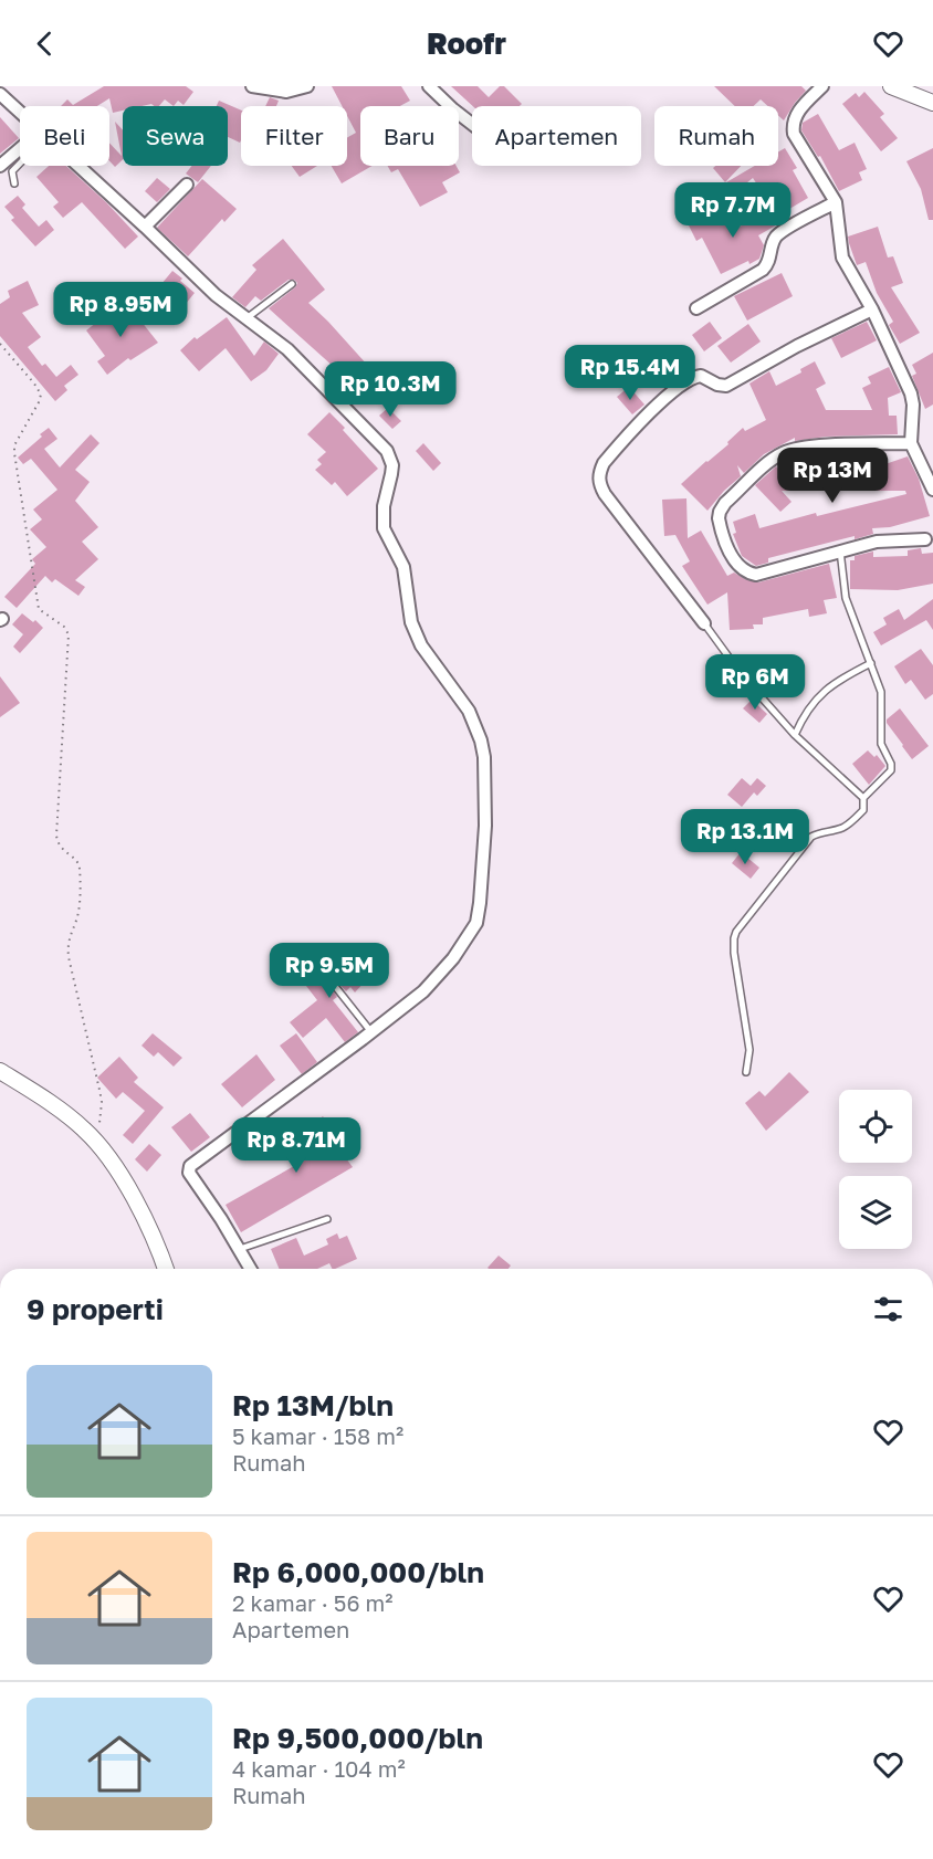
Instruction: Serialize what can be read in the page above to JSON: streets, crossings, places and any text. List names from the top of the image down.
{
  "page": {
    "header": "Roofr",
    "chip": [
      "Beli",
      "Sewa",
      "Filter",
      "Baru",
      "Apartemen",
      "Rumah"
    ],
    "price": [
      "Rp 7.7M",
      "Rp 8.95M",
      "Rp 15.4M",
      "Rp 10.3M",
      "Rp 13M",
      "Rp 6M",
      "Rp 13.1M",
      "Rp 9.5M",
      "Rp 8.71M"
    ],
    "heading": "9 properti",
    "list": [
      {
        "name": "Rp 13M/bln",
        "note": "5 kamar · 158 m² · Rumah"
      },
      {
        "name": "Rp 6,000,000/bln",
        "note": "2 kamar · 56 m² · Apartemen"
      },
      {
        "name": "Rp 9,500,000/bln",
        "note": "4 kamar · 104 m² · Rumah"
      }
    ]
  }
}
